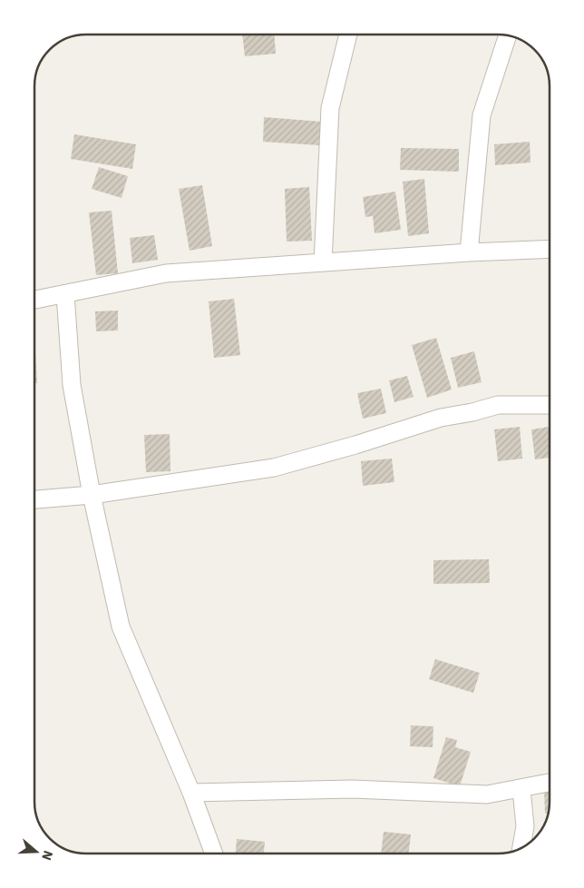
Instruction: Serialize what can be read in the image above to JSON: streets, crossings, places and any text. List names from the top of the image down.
{
  "north": "right"
}
